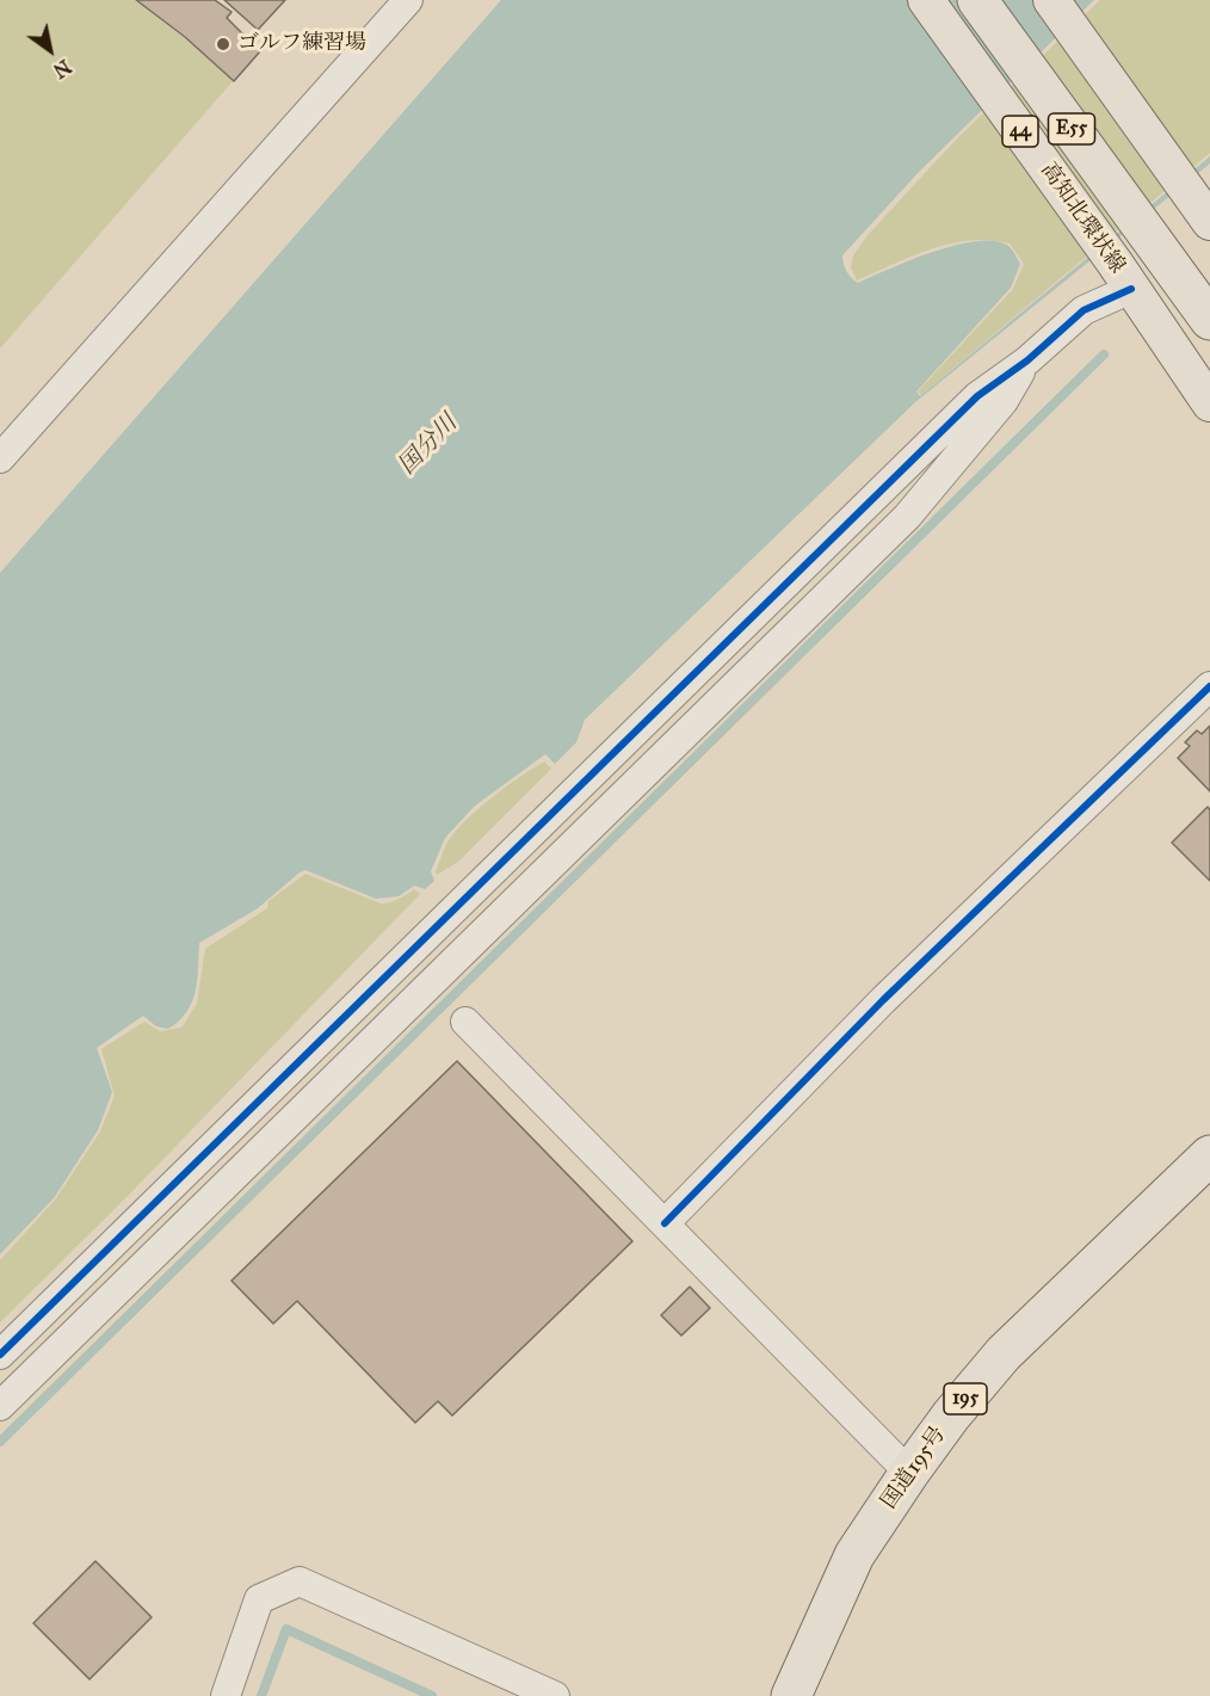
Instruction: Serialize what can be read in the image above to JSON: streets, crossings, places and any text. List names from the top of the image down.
{
  "streets": {
    "highway": ["E55", "195", "国道195号"],
    "main road": ["44", "高知北環状線"]
  },
  "water": ["国分川"],
  "places": ["ゴルフ練習場"],
  "north": "bottom right"
}
